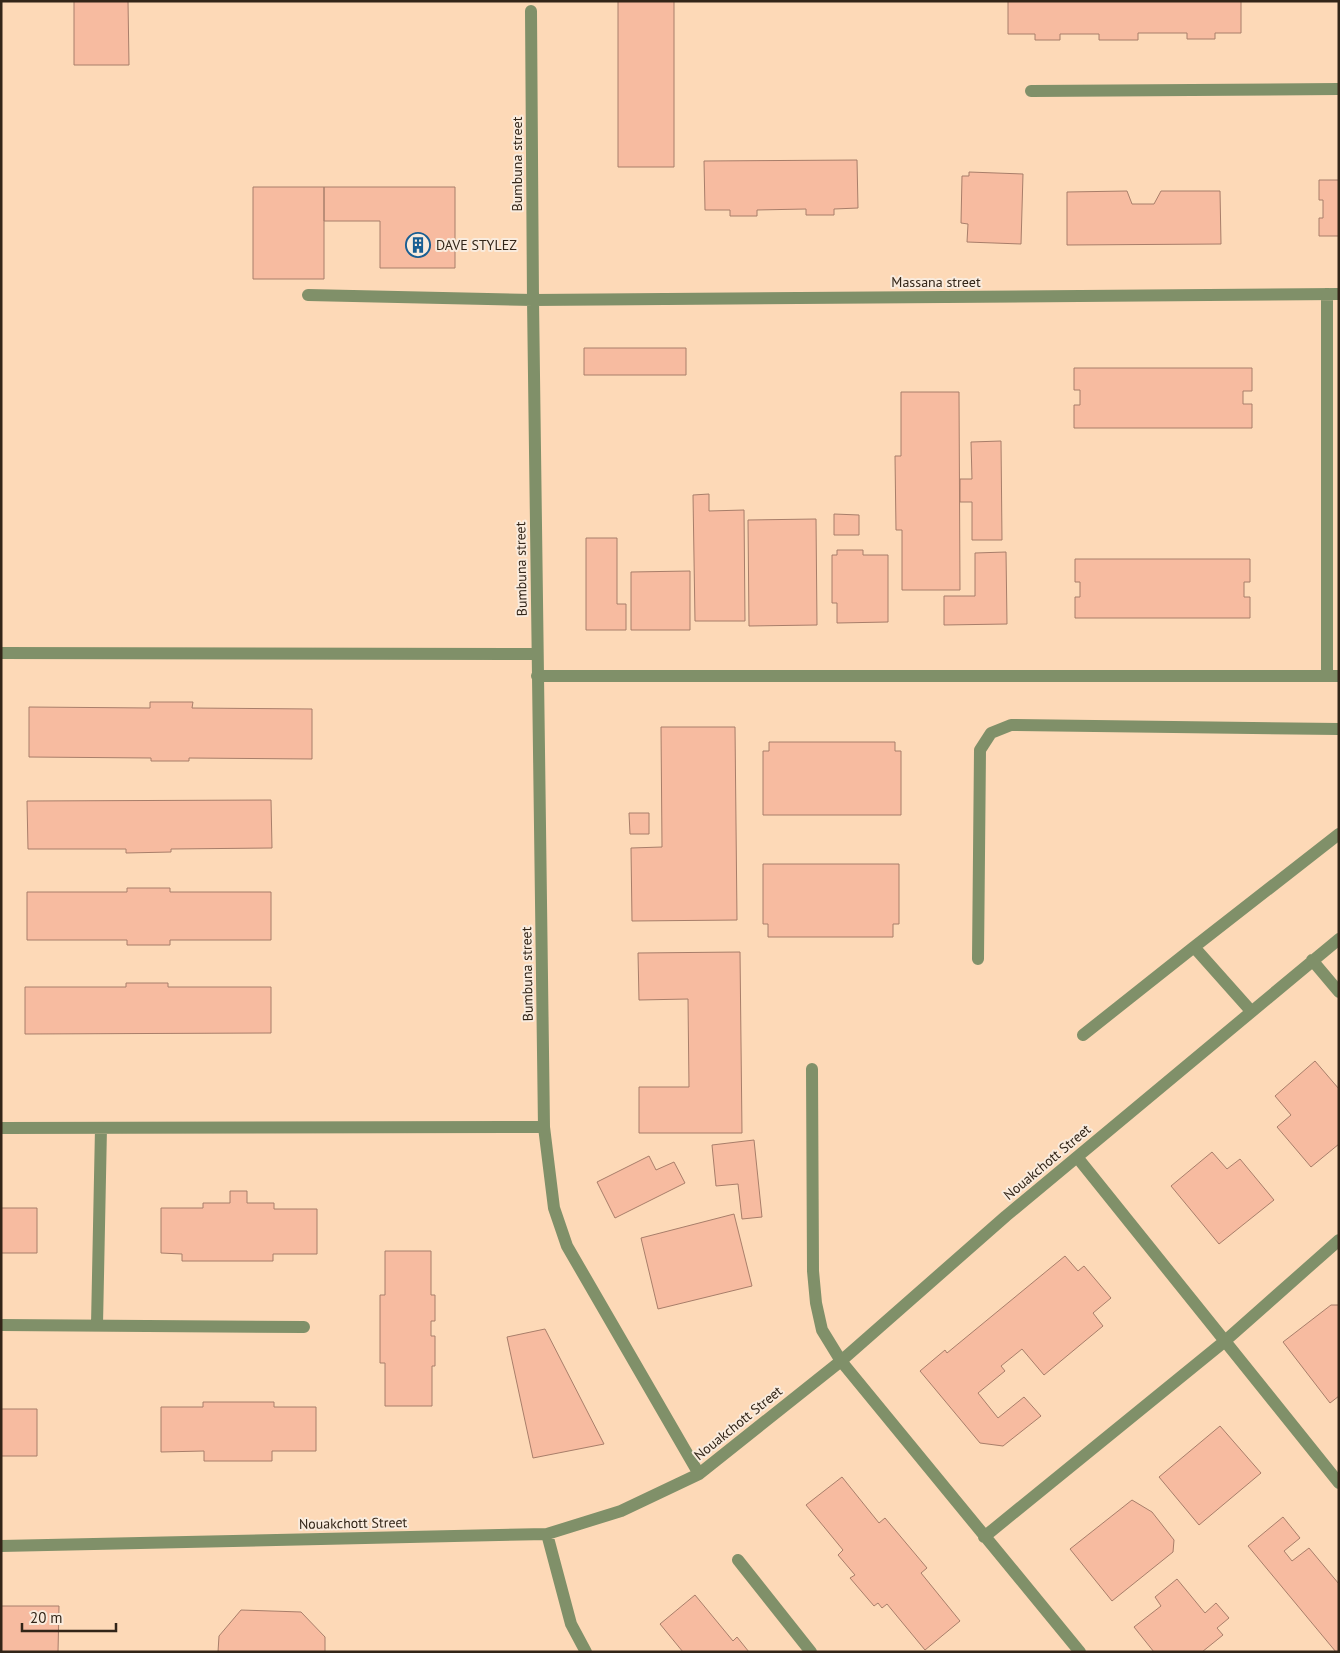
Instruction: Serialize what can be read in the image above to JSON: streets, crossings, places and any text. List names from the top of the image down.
{
  "streets": {
    "street": ["Bumbuna street", "Massana street", "Nouakchott Street"]
  },
  "crossings": [
    ["Bumbuna street", "Massana street"],
    ["Bumbuna street", "Nouakchott Street"]
  ],
  "places": {
    "building": ["DAVE STYLEZ"]
  },
  "scale_bar": "20 m"
}
